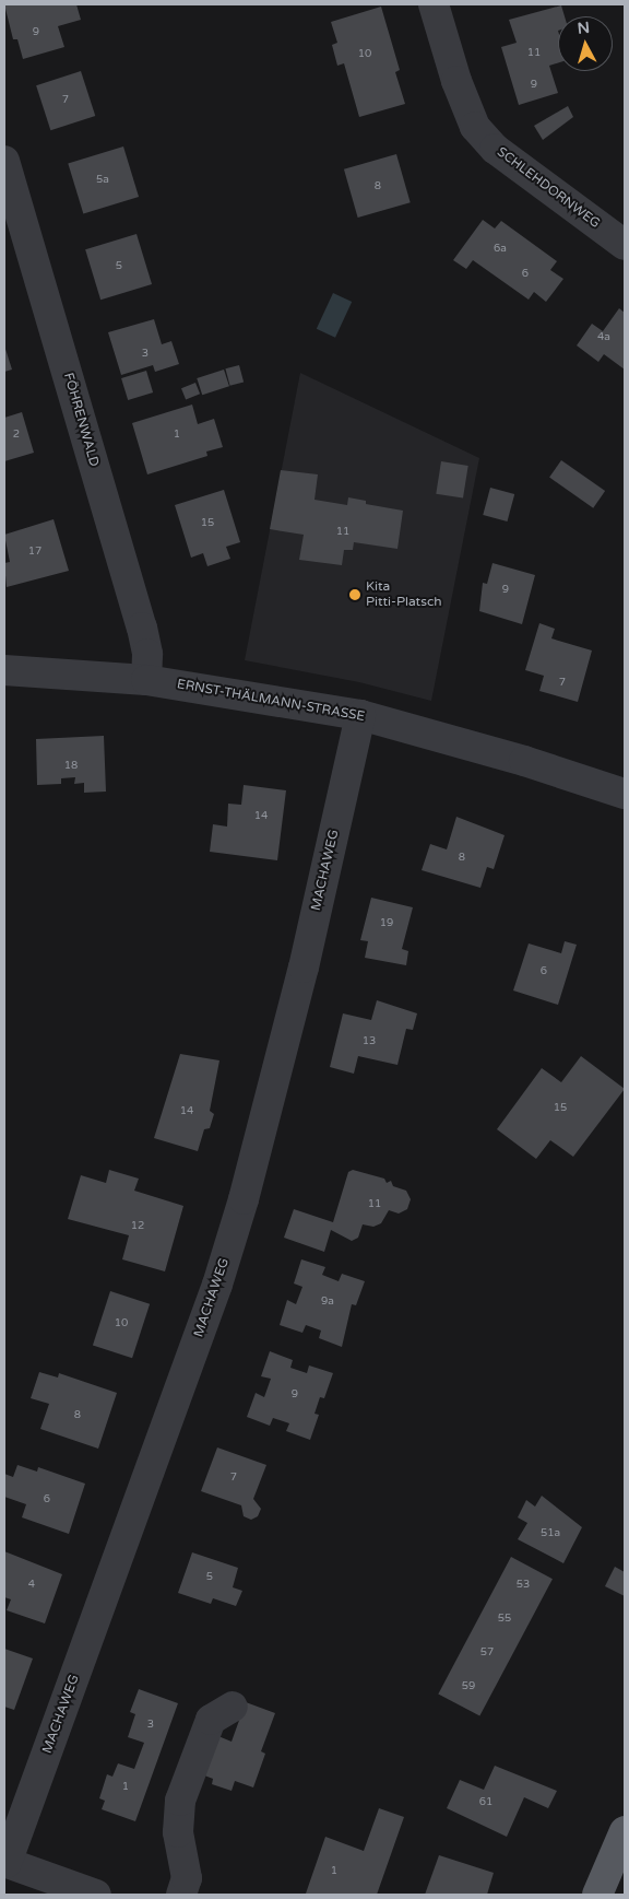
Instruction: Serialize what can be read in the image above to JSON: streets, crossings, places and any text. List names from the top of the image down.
{
  "streets": {
    "street": [
      "SCHLEHDORNWEG",
      "FÖHRENWALD",
      "ERNST-THÄLMANN-STRASSE",
      "MACHAWEG"
    ]
  },
  "crossings": [
    ["FÖHRENWALD", "ERNST-THÄLMANN-STRASSE"],
    ["ERNST-THÄLMANN-STRASSE", "MACHAWEG"]
  ],
  "places": ["Kita Pitti-Platsch"],
  "house_numbers": [
    "9",
    "11",
    "10",
    "9",
    "7",
    "5a",
    "8",
    "6a",
    "5",
    "6",
    "4a",
    "3",
    "2",
    "1",
    "15",
    "11",
    "17",
    "9",
    "7",
    "18",
    "14",
    "8",
    "19",
    "6",
    "13",
    "15",
    "14",
    "11",
    "12",
    "9a",
    "10",
    "9",
    "8",
    "7",
    "6",
    "51a",
    "5",
    "4",
    "53",
    "55",
    "57",
    "59",
    "3",
    "1",
    "61",
    "1"
  ],
  "north": "top"
}
